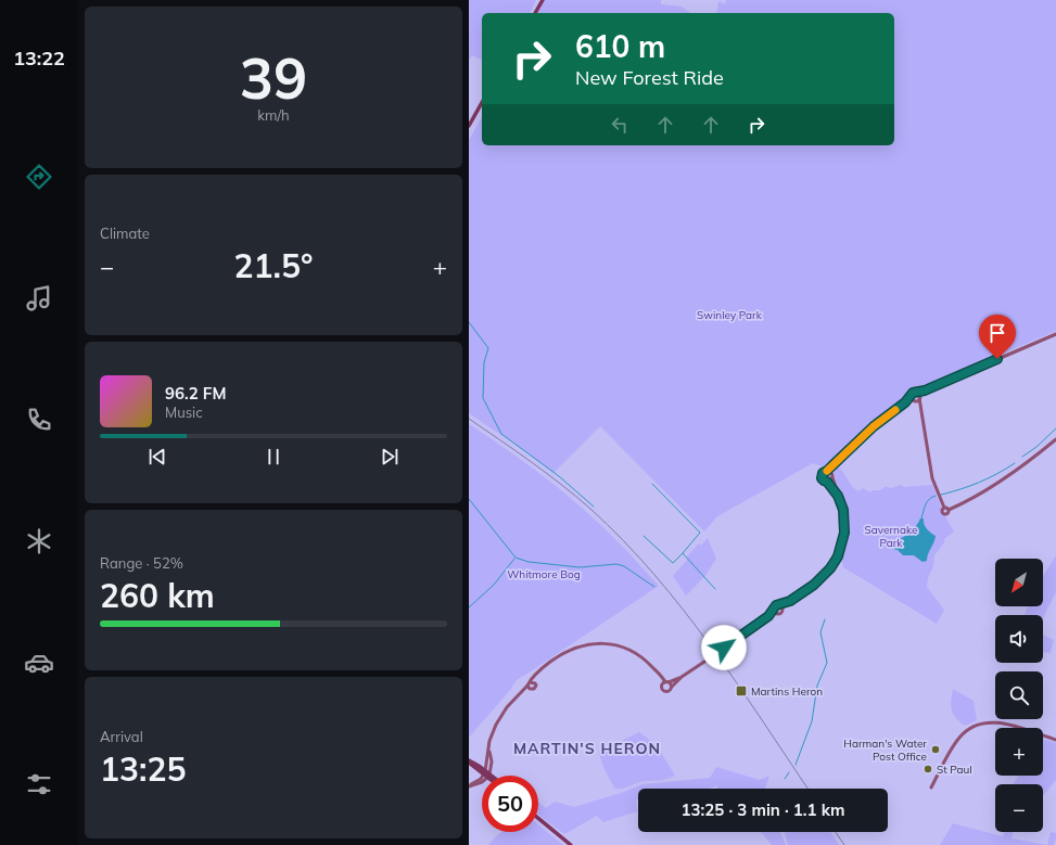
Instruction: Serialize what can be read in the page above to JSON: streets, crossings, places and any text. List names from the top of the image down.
{
  "districts": ["MARTIN'S HERON"],
  "parks": ["Swinley Park", "Savernake Park", "Whitmore Bog"],
  "places": {
    "transit": ["Martins Heron"],
    "other": ["Harman's Water Post Office", "St Paul"]
  },
  "north": "bottom left",
  "page": {
    "tabs": "13:22",
    "tile": [
      ["39", "km/h"],
      "Climate",
      ["Range · 52%", "260 km"],
      ["Arrival", "13:25"]
    ],
    "turn": ["610 m", "New Forest Ride"],
    "heat": ["−", "21.5°", "+"],
    "song": ["96.2 FM", "Music"],
    "map_buttons": ["+", "−"],
    "limit": "50",
    "trip": "13:25 · 3 min · 1.1 km"
  }
}
